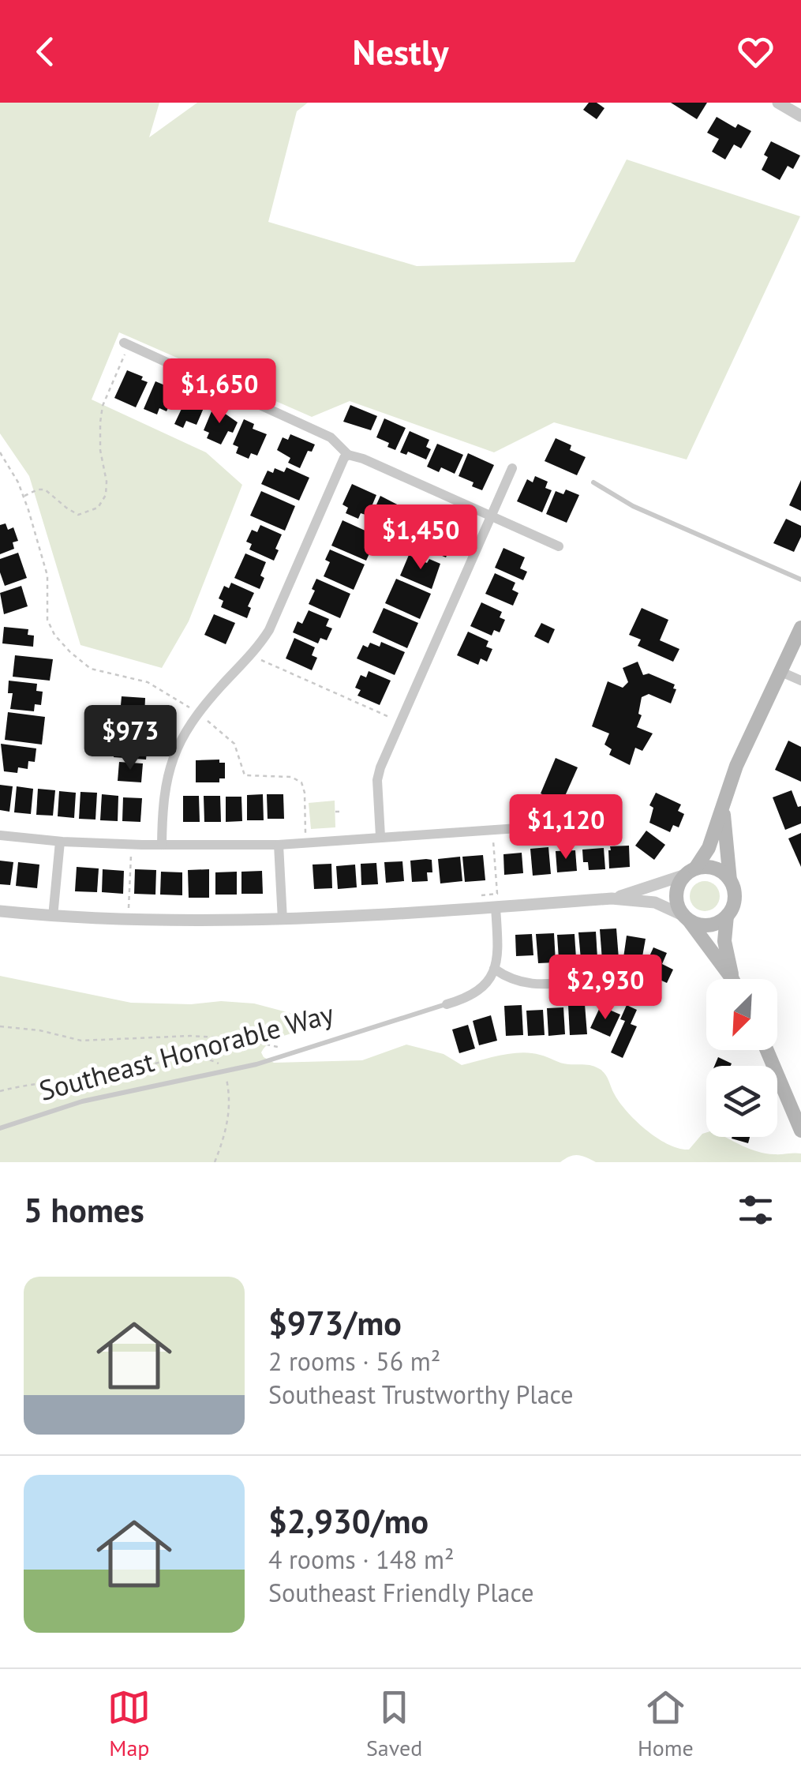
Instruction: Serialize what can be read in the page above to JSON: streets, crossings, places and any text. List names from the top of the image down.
{
  "streets": {
    "street": ["Southeast Honorable Way"]
  },
  "north": "bottom left",
  "page": {
    "header": "Nestly",
    "price": [
      "$1,650",
      "$1,450",
      "$973",
      "$1,120",
      "$2,930"
    ],
    "heading": "5 homes",
    "list": [
      {
        "name": "$973/mo",
        "note": "2 rooms · 56 m² · Southeast Trustworthy Place"
      },
      {
        "name": "$2,930/mo",
        "note": "4 rooms · 148 m² · Southeast Friendly Place"
      }
    ],
    "tabs": ["Map", "Saved", "Home"]
  }
}
